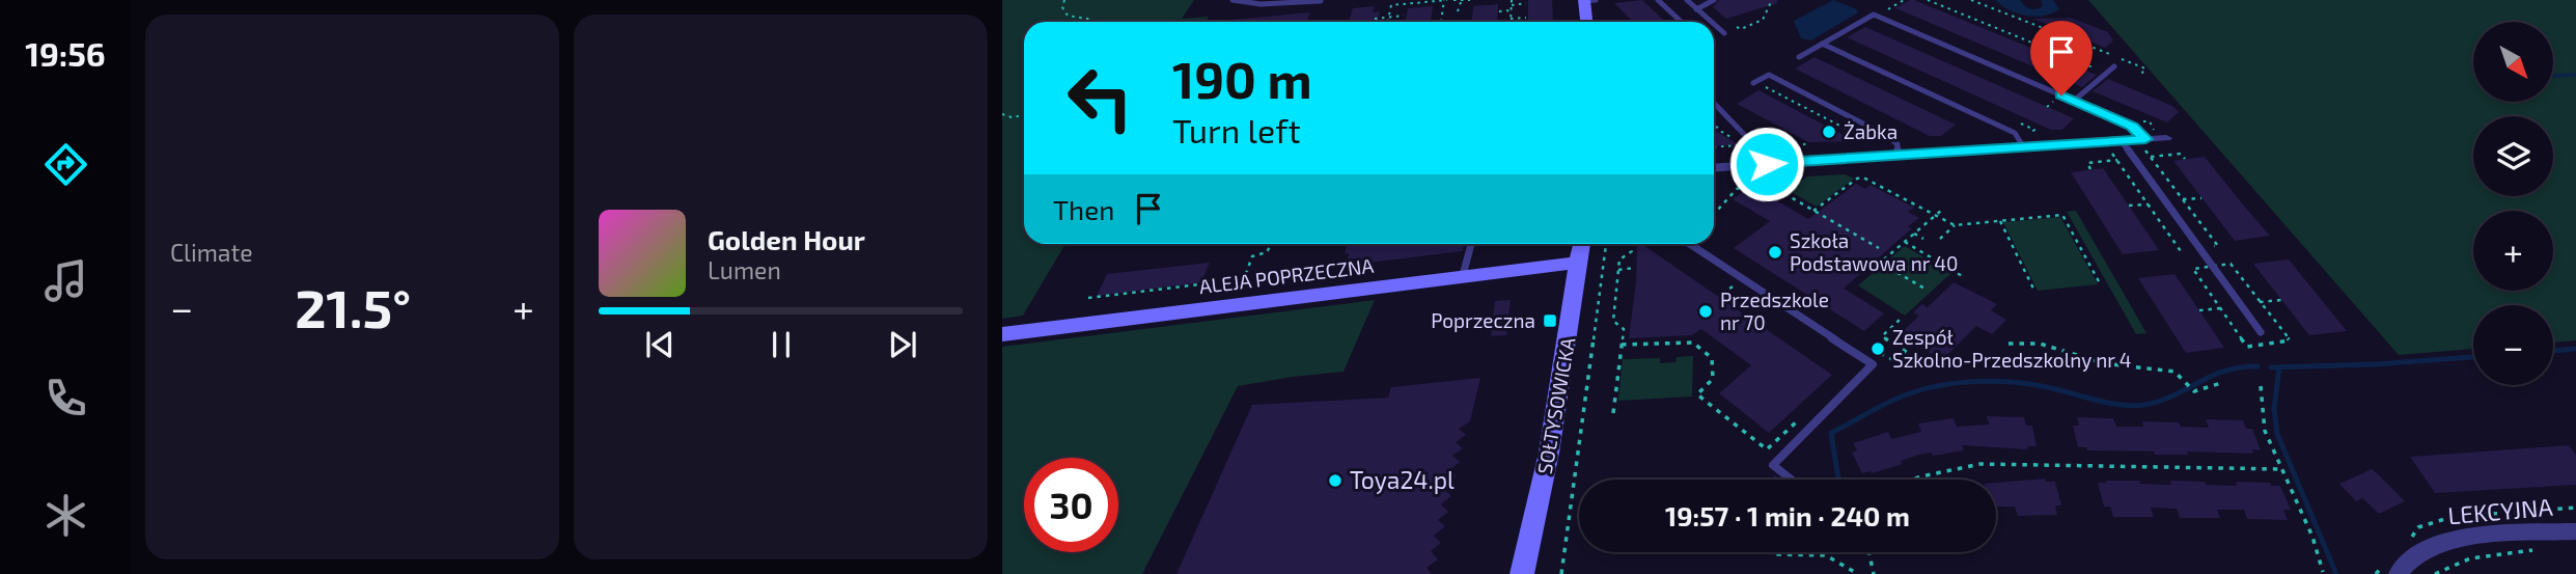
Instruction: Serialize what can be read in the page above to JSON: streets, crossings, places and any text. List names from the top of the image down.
{
  "streets": {
    "street": ["ALEJA POPRZECZNA", "SOŁTYSOWICKA", "LEKCYJNA"]
  },
  "crossings": [
    ["ALEJA POPRZECZNA", "SOŁTYSOWICKA"]
  ],
  "places": {
    "other": [
      "Żabka",
      "Szkoła Podstawowa nr 40",
      "Przedszkole nr 70",
      "Zespół Szkolno-Przedszkolny nr 4",
      "Toya24.pl"
    ],
    "transit": ["Poprzeczna"]
  },
  "north": "bottom right",
  "page": {
    "tabs": "19:56",
    "tile": "Climate",
    "map_buttons": ["+", "−"],
    "turn": ["190 m", "Turn left"],
    "then": "Then",
    "song": ["Golden Hour", "Lumen"],
    "heat": ["−", "21.5°", "+"],
    "limit": "30",
    "trip": "19:57 · 1 min · 240 m"
  }
}
